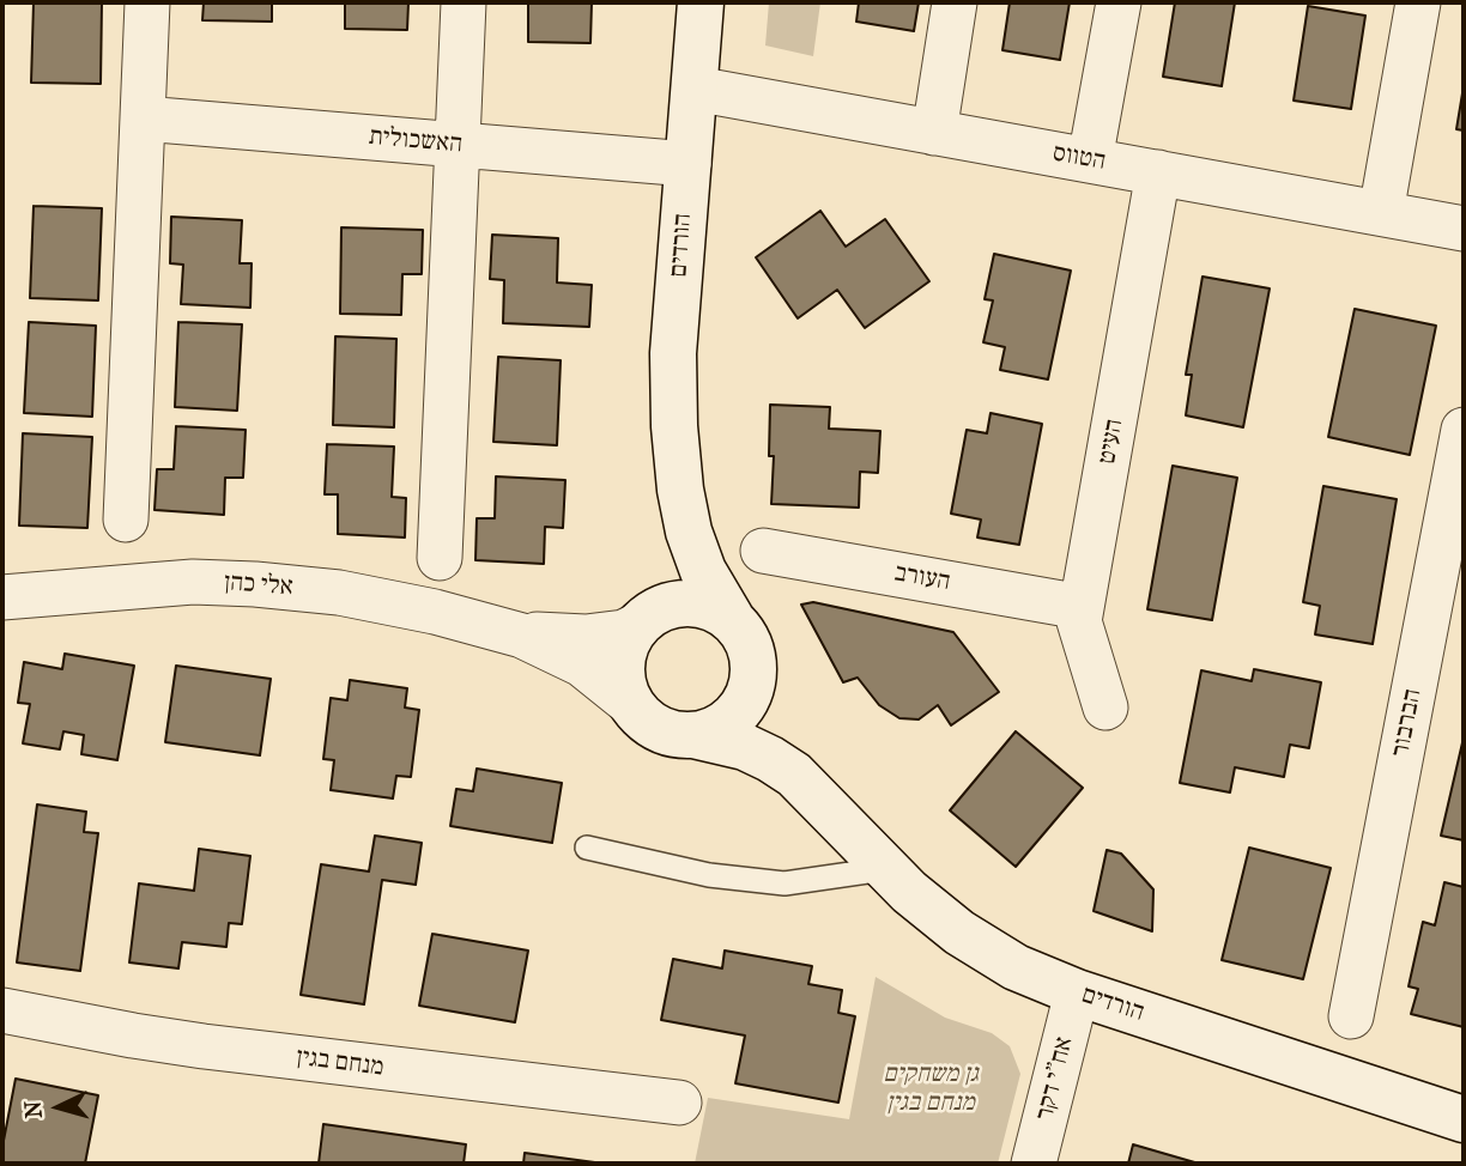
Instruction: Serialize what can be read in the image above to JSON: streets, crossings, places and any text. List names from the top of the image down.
{
  "streets": {
    "street": [
      "האשכולית",
      "הטווס",
      "הורדים",
      "העיט",
      "העורב",
      "אלי כהן",
      "הברבור",
      "מנחם בגין",
      "אח\"י דקר"
    ]
  },
  "crossings": [
    ["האשכולית", "הורדים"],
    ["הטווס", "הורדים"],
    ["הטווס", "העיט"],
    ["הורדים", "אלי כהן"],
    ["הורדים", "אח\"י דקר"],
    ["העיט", "העורב"]
  ],
  "parks": ["גן משחקים מנחם בגין"],
  "north": "left"
}
